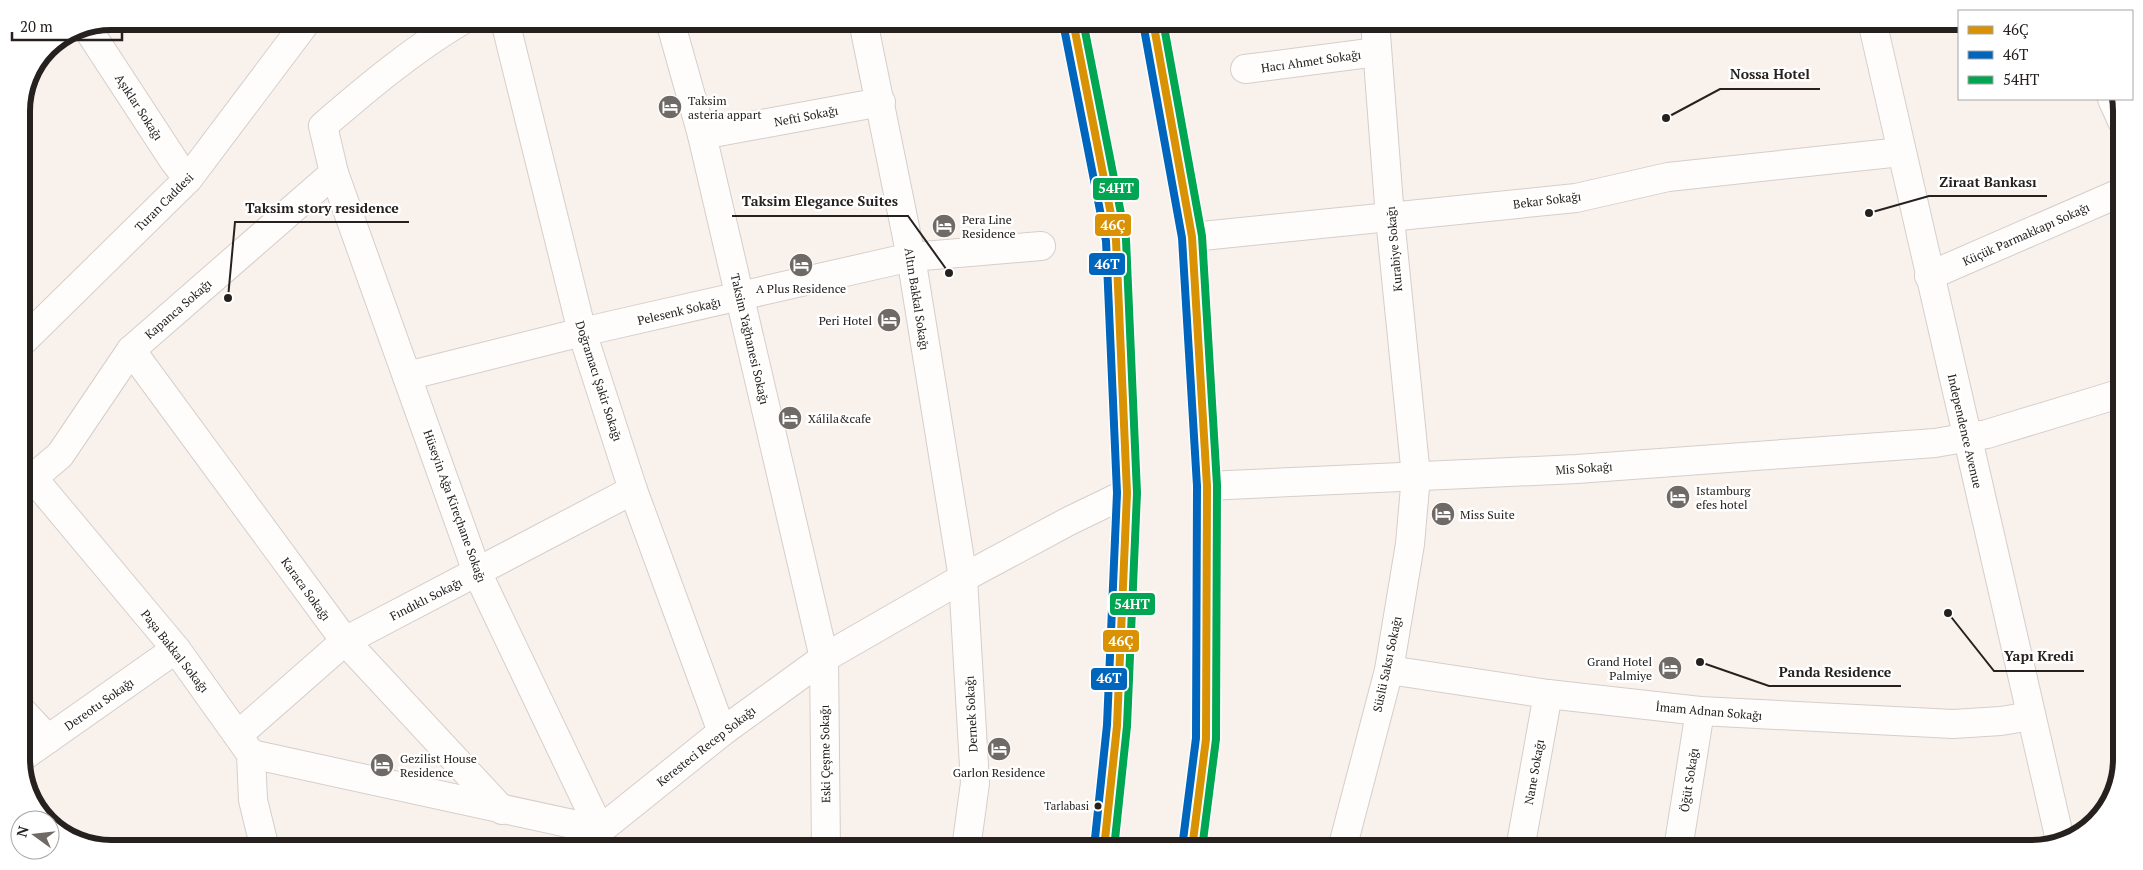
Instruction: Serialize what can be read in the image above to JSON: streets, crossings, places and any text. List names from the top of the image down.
{
  "streets": {
    "street": [
      "Hacı Ahmet Sokağı",
      "Aşıklar Sokağı",
      "Nefti Sokağı",
      "Bekar Sokağı",
      "Turan Caddesi",
      "Küçük Parmakkapı Sokağı",
      "Kurabiye Sokağı",
      "Altın Bakkal Sokağı",
      "Kapanca Sokağı",
      "Pelesenk Sokağı",
      "Taksim Yağhanesi Sokağı",
      "Doğramacı Şakir Sokağı",
      "Independence Avenue",
      "Mis Sokağı",
      "Hüseyin Ağa Kireçhane Sokağı",
      "Karaca Sokağı",
      "Fındıklı Sokağı",
      "Paşa Bakkal Sokağı",
      "Süslü Saksı Sokağı",
      "Dereotu Sokağı",
      "İmam Adnan Sokağı",
      "Dernek Sokağı",
      "Keresteci Recep Sokağı",
      "Eski Çeşme Sokağı",
      "Nane Sokağı",
      "Öğüt Sokağı"
    ]
  },
  "crossings": [
    ["Hacı Ahmet Sokağı", "Kurabiye Sokağı"],
    ["Aşıklar Sokağı", "Turan Caddesi"],
    ["Nefti Sokağı", "Altın Bakkal Sokağı"],
    ["Nefti Sokağı", "Taksim Yağhanesi Sokağı"],
    ["Bekar Sokağı", "Kurabiye Sokağı"],
    ["Bekar Sokağı", "Independence Avenue"],
    ["Küçük Parmakkapı Sokağı", "Independence Avenue"],
    ["Kurabiye Sokağı", "Mis Sokağı"],
    ["Kurabiye Sokağı", "Süslü Saksı Sokağı"],
    ["Altın Bakkal Sokağı", "Pelesenk Sokağı"],
    ["Altın Bakkal Sokağı", "Dernek Sokağı"],
    ["Altın Bakkal Sokağı", "Keresteci Recep Sokağı"],
    ["Kapanca Sokağı", "Hüseyin Ağa Kireçhane Sokağı"],
    ["Kapanca Sokağı", "Karaca Sokağı"],
    ["Pelesenk Sokağı", "Taksim Yağhanesi Sokağı"],
    ["Pelesenk Sokağı", "Doğramacı Şakir Sokağı"],
    ["Pelesenk Sokağı", "Hüseyin Ağa Kireçhane Sokağı"],
    ["Taksim Yağhanesi Sokağı", "Keresteci Recep Sokağı"],
    ["Taksim Yağhanesi Sokağı", "Eski Çeşme Sokağı"],
    ["Doğramacı Şakir Sokağı", "Fındıklı Sokağı"],
    ["Doğramacı Şakir Sokağı", "Keresteci Recep Sokağı"],
    ["Independence Avenue", "Mis Sokağı"],
    ["Independence Avenue", "İmam Adnan Sokağı"],
    ["Mis Sokağı", "Süslü Saksı Sokağı"],
    ["Hüseyin Ağa Kireçhane Sokağı", "Fındıklı Sokağı"],
    ["Hüseyin Ağa Kireçhane Sokağı", "Keresteci Recep Sokağı"],
    ["Karaca Sokağı", "Fındıklı Sokağı"],
    ["Fındıklı Sokağı", "Paşa Bakkal Sokağı"],
    ["Paşa Bakkal Sokağı", "Dereotu Sokağı"],
    ["Süslü Saksı Sokağı", "İmam Adnan Sokağı"],
    ["İmam Adnan Sokağı", "Nane Sokağı"],
    ["İmam Adnan Sokağı", "Öğüt Sokağı"],
    ["Dernek Sokağı", "Keresteci Recep Sokağı"],
    ["Keresteci Recep Sokağı", "Eski Çeşme Sokağı"]
  ],
  "places": {
    "hotel": [
      "Taksim asteria appart",
      "Pera Line Residence",
      "A Plus Residence",
      "Peri Hotel",
      "Xálila&cafe",
      "Istamburg efes hotel",
      "Miss Suite",
      "Grand Hotel Palmiye",
      "Garlon Residence",
      "Gezilist House Residence"
    ],
    "other": [
      "Nossa Hotel",
      "Ziraat Bankası",
      "Taksim Elegance Suites",
      "Taksim story residence",
      "Yapı Kredi",
      "Panda Residence",
      "Tarlabasi"
    ]
  },
  "lines": ["transit line 46Ç", "transit line 46T", "transit line 54HT"],
  "legend": ["46Ç", "46T", "54HT"],
  "scale_bar": "20 m",
  "north": "left"
}
